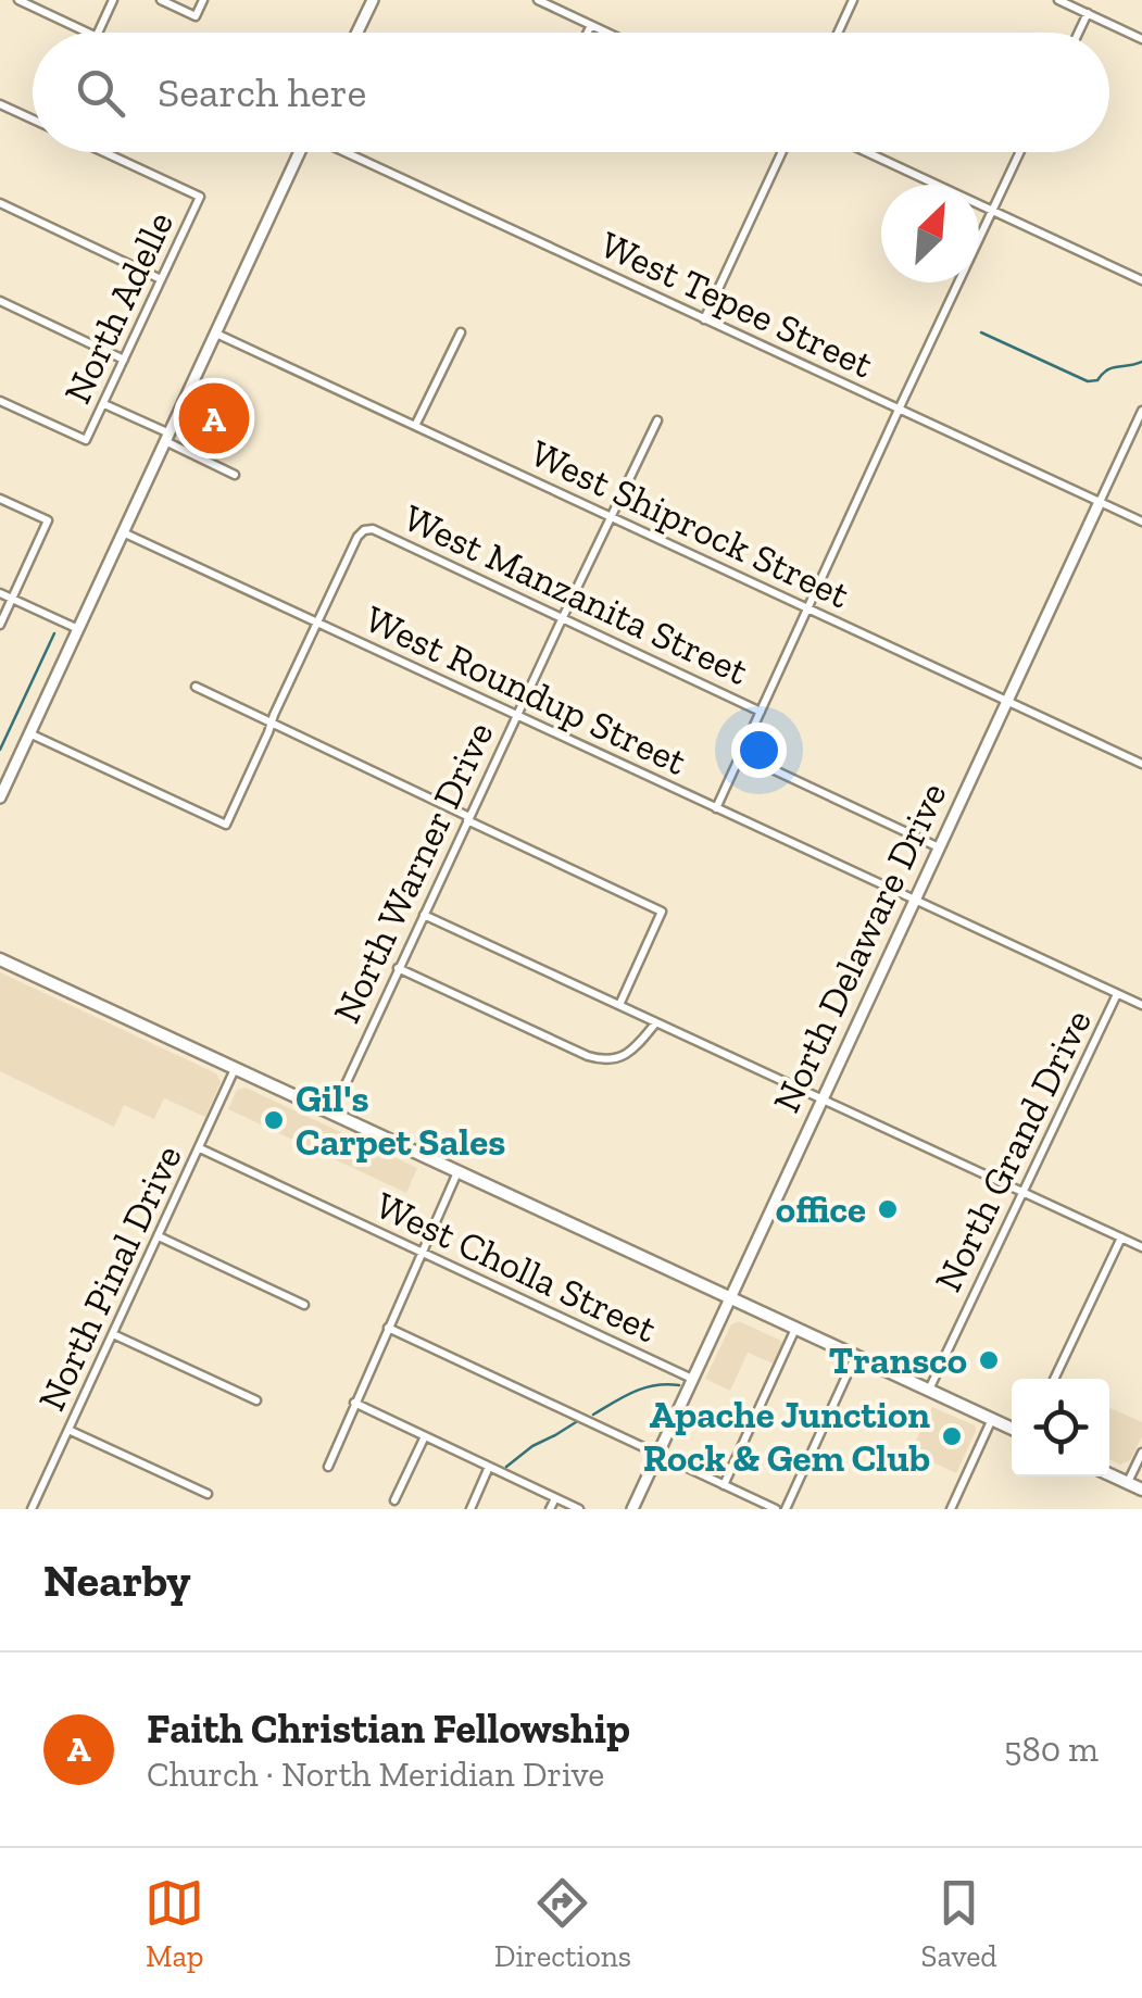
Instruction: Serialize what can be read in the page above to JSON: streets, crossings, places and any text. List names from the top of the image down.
{
  "streets": {
    "street": [
      "West Tepee Street",
      "North Adelle",
      "West Shiprock Street",
      "West Manzanita Street",
      "West Roundup Street",
      "North Warner Drive",
      "North Delaware Drive",
      "North Grand Drive",
      "West Cholla Street",
      "North Pinal Drive"
    ]
  },
  "crossings": [
    ["West Tepee Street", "North Delaware Drive"],
    ["West Shiprock Street", "North Warner Drive"],
    ["West Shiprock Street", "North Delaware Drive"],
    ["West Manzanita Street", "West Roundup Street"],
    ["West Manzanita Street", "North Warner Drive"],
    ["West Roundup Street", "North Warner Drive"],
    ["West Roundup Street", "North Delaware Drive"],
    ["West Roundup Street", "North Grand Drive"],
    ["North Delaware Drive", "West Cholla Street"],
    ["West Cholla Street", "North Pinal Drive"]
  ],
  "places": [
    "Gil's Carpet Sales",
    "office",
    "Transco",
    "Apache Junction Rock & Gem Club"
  ],
  "north": "top right",
  "page": {
    "search": "Search here",
    "pins": "A",
    "heading": "Nearby",
    "list": [
      {
        "mark": "A",
        "name": "Faith Christian Fellowship",
        "note": "Church · North Meridian Drive",
        "value": "580 m"
      }
    ],
    "nav": ["Map", "Directions", "Saved"]
  }
}
